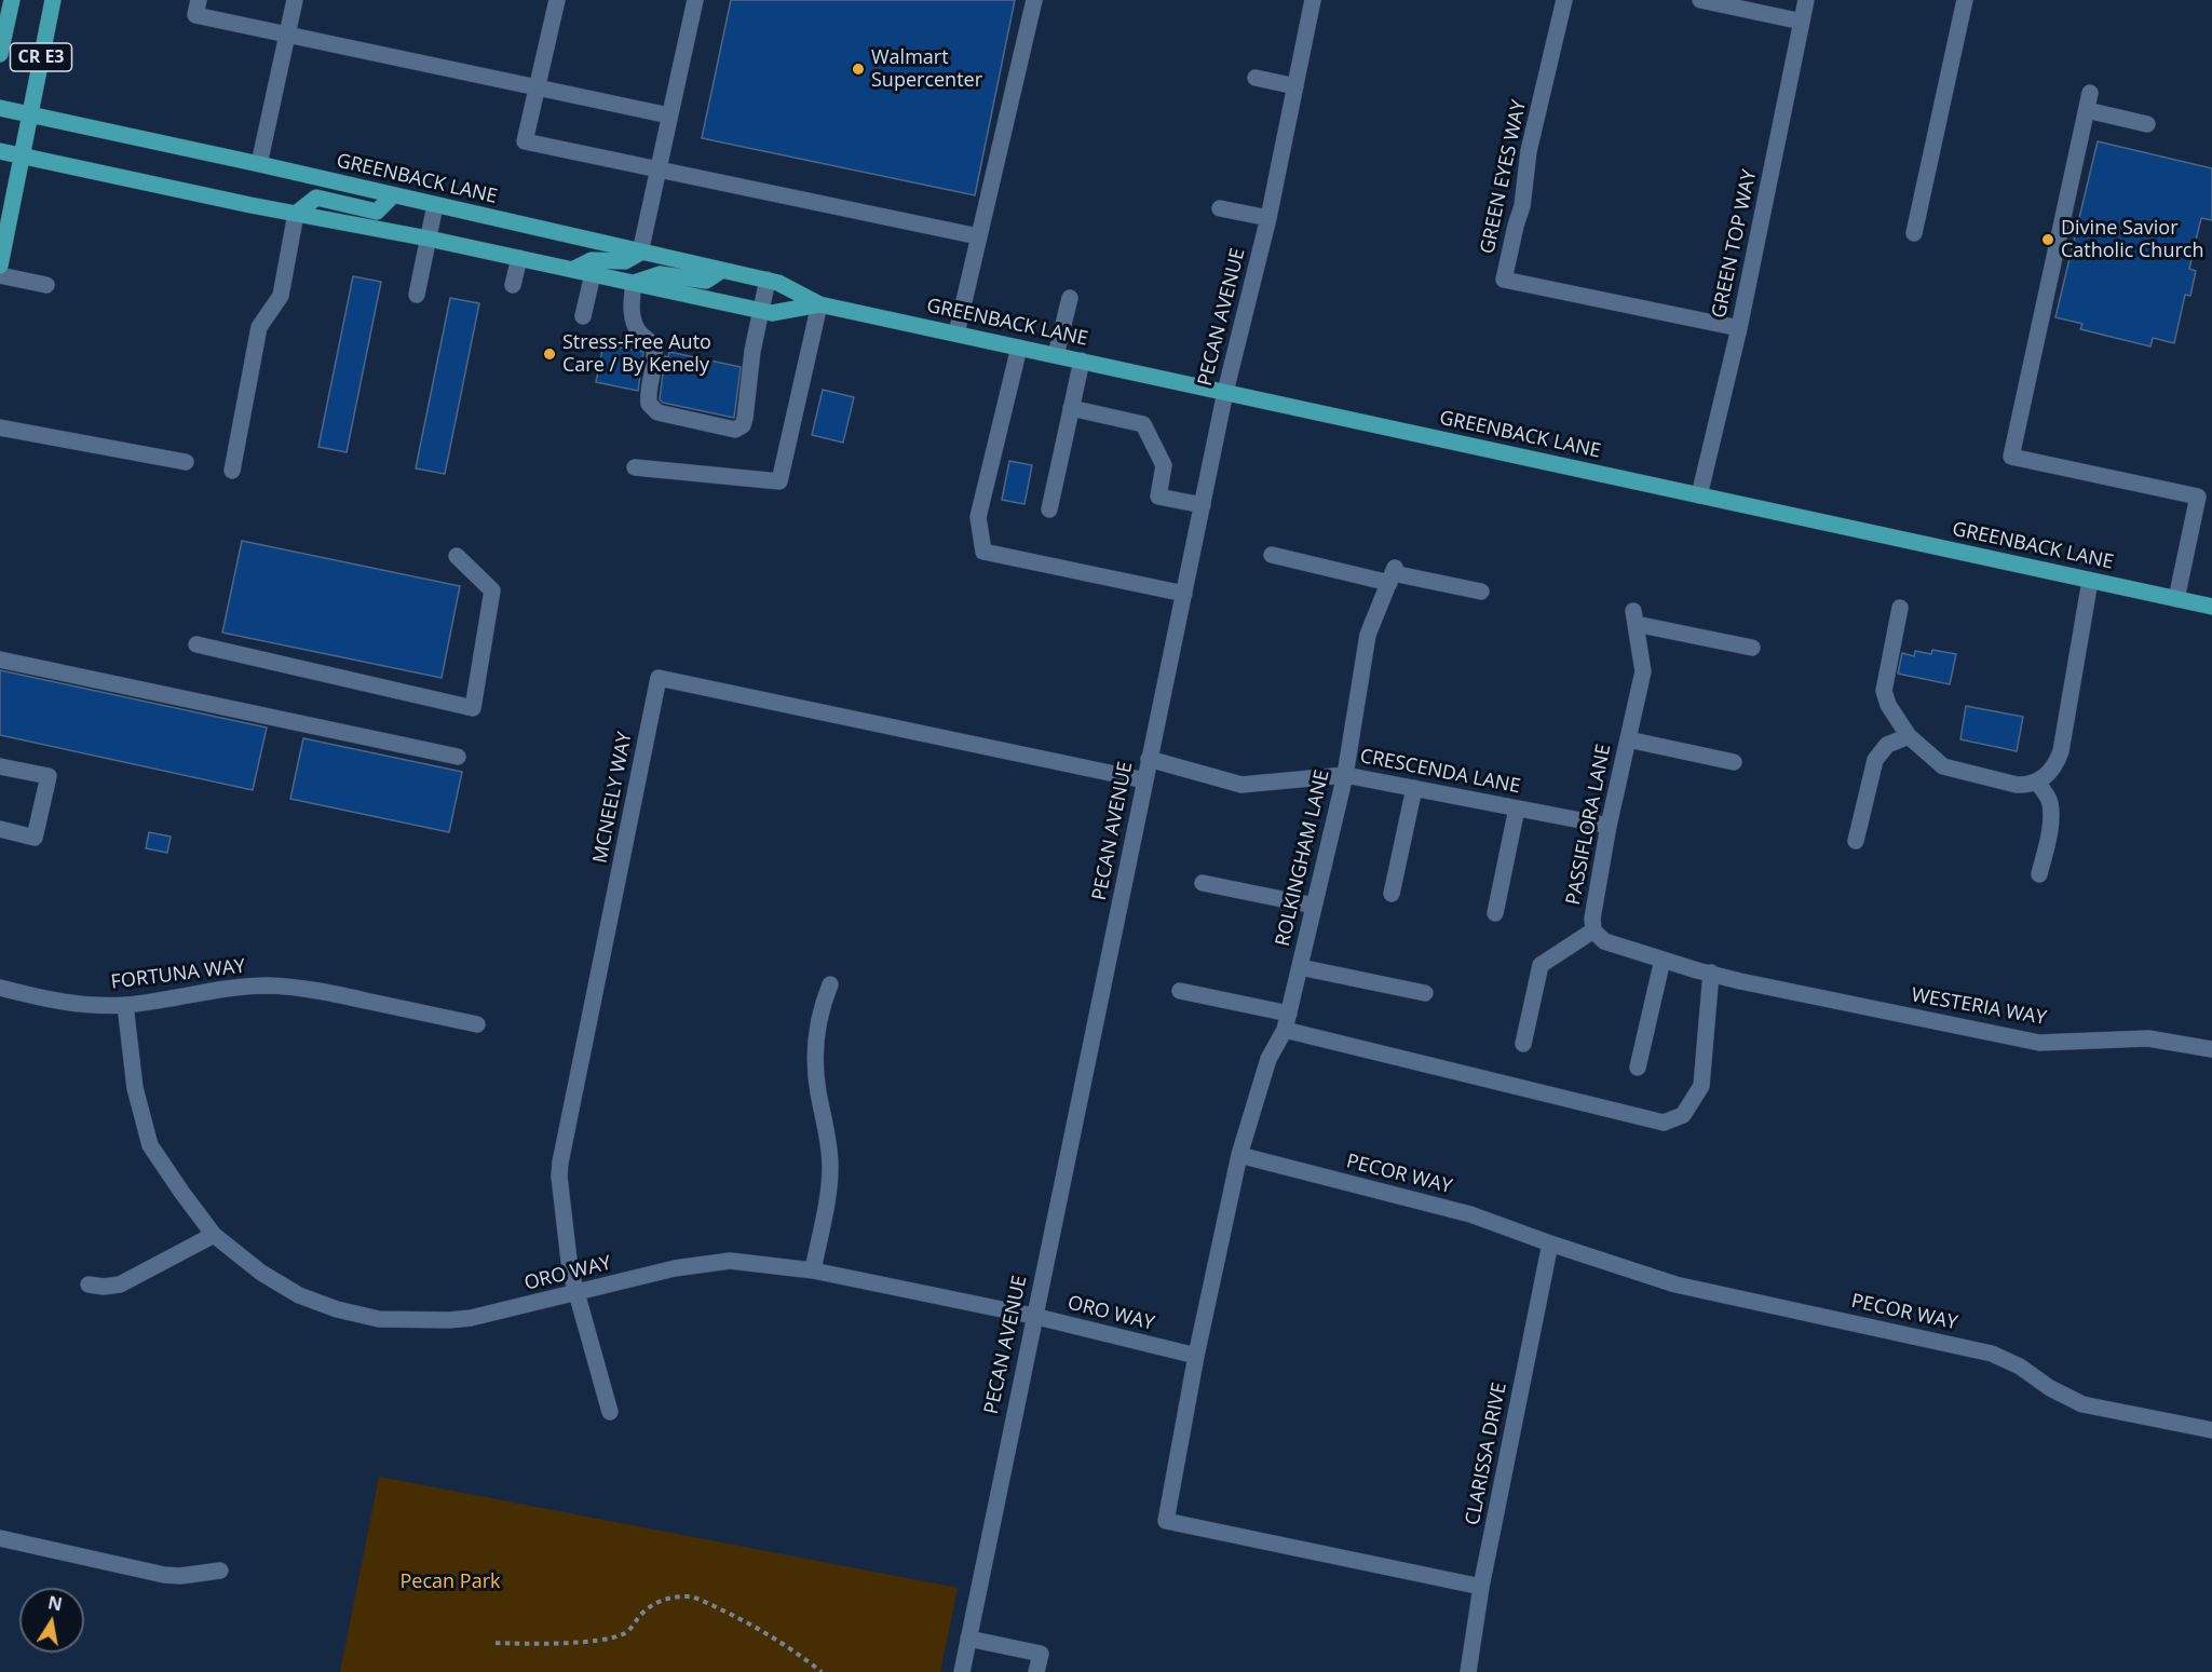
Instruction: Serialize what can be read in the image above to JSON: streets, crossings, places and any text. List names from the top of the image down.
{
  "streets": {
    "main road": ["CR E3", "GREENBACK LANE"],
    "street": [
      "GREEN EYES WAY",
      "GREEN TOP WAY",
      "PECAN AVENUE",
      "CRESCENDA LANE",
      "MCNEELY WAY",
      "PASSIFLORA LANE",
      "ROLKINGHAM LANE",
      "FORTUNA WAY",
      "WESTERIA WAY",
      "PECOR WAY",
      "ORO WAY",
      "CLARISSA DRIVE"
    ]
  },
  "crossings": [
    ["CR E3", "GREENBACK LANE"],
    ["GREEN EYES WAY", "GREEN TOP WAY"],
    ["GREENBACK LANE", "GREEN TOP WAY"],
    ["GREENBACK LANE", "PECAN AVENUE"],
    ["PECAN AVENUE", "CRESCENDA LANE"],
    ["PECAN AVENUE", "MCNEELY WAY"],
    ["PECAN AVENUE", "ORO WAY"],
    ["CRESCENDA LANE", "PASSIFLORA LANE"],
    ["CRESCENDA LANE", "ROLKINGHAM LANE"],
    ["MCNEELY WAY", "ORO WAY"],
    ["PASSIFLORA LANE", "WESTERIA WAY"],
    ["ROLKINGHAM LANE", "PECOR WAY"],
    ["FORTUNA WAY", "ORO WAY"],
    ["PECOR WAY", "CLARISSA DRIVE"]
  ],
  "parks": ["Pecan Park"],
  "places": ["Walmart Supercenter", "Divine Savior Catholic Church", "Stress-Free Auto Care / By Kenely"],
  "north": "top"
}
